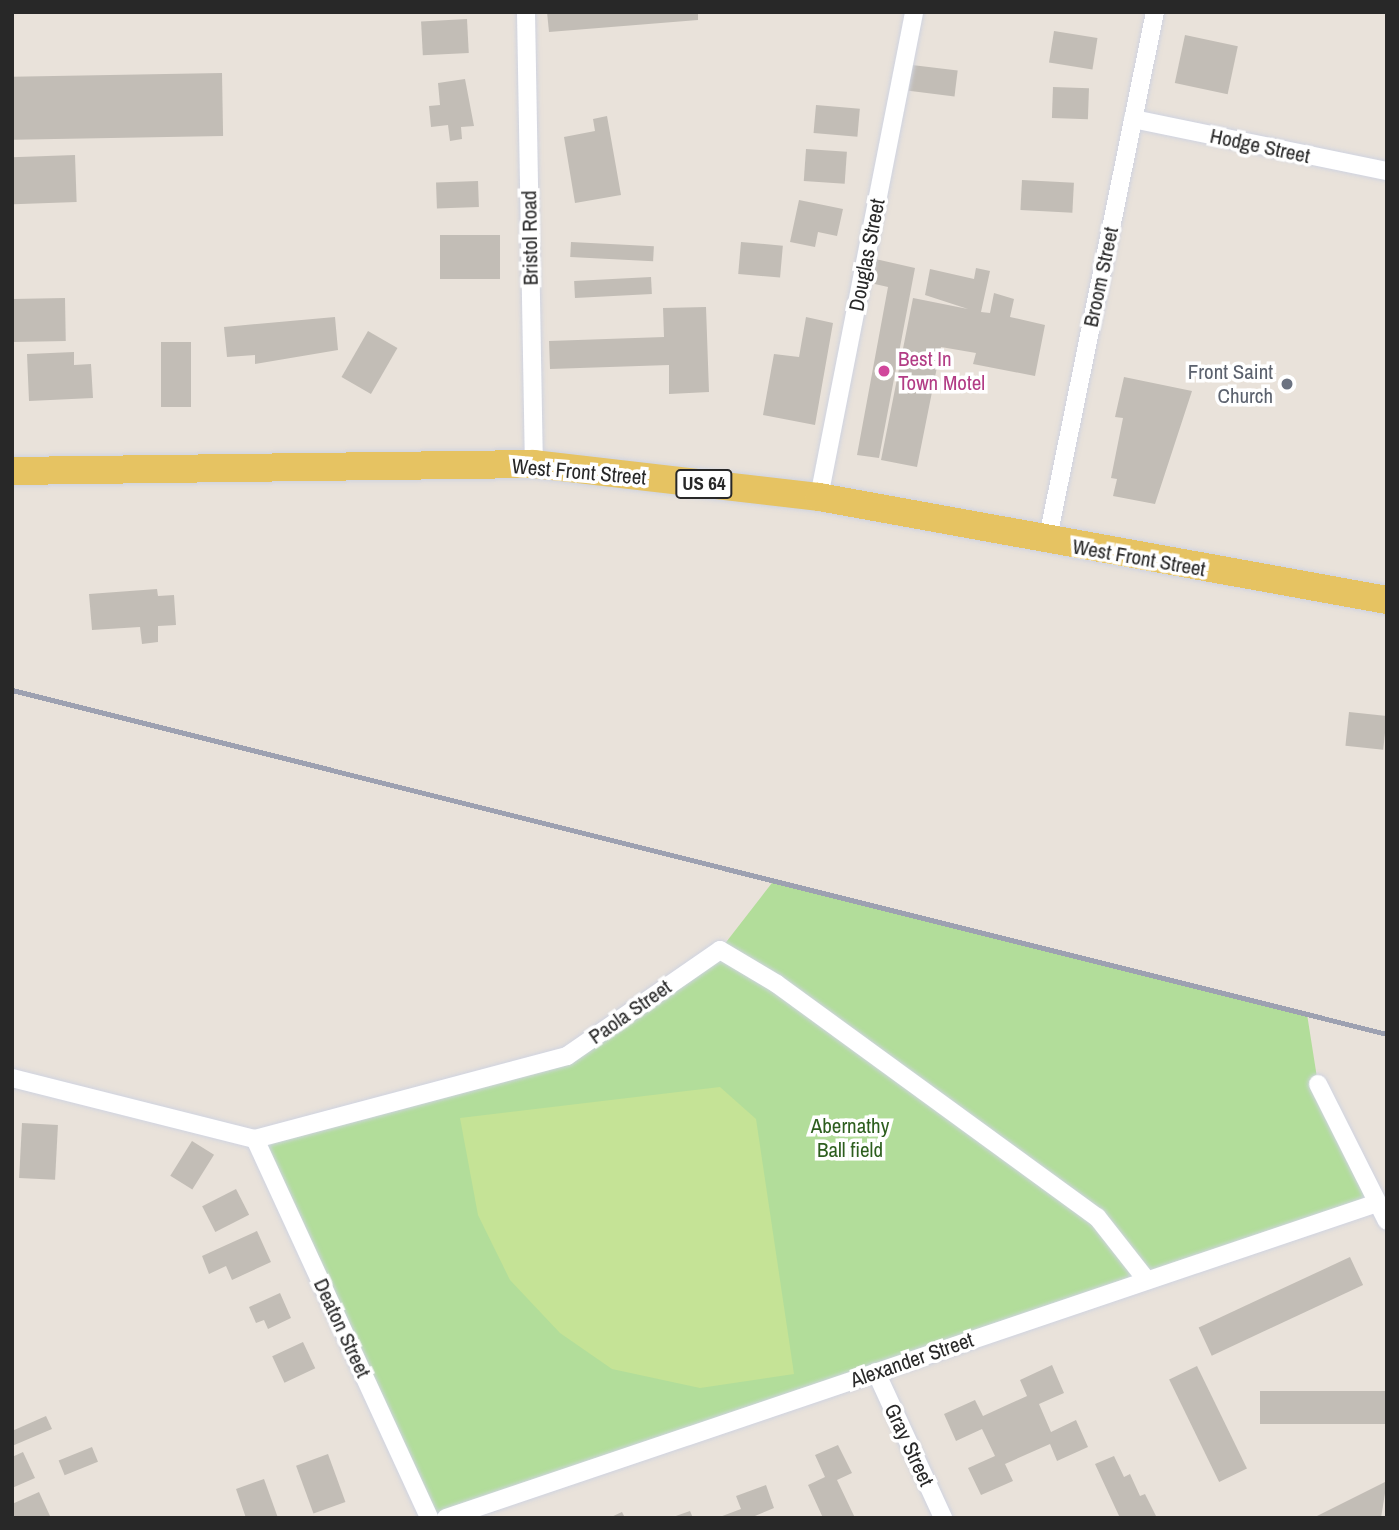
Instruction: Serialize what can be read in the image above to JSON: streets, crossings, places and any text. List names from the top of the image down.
{
  "streets": {
    "main road": ["West Front Street", "US 64"],
    "street": [
      "Hodge Street",
      "Bristol Road",
      "Douglas Street",
      "Broom Street",
      "Paola Street",
      "Deaton Street",
      "Alexander Street",
      "Gray Street"
    ]
  },
  "crossings": [
    ["Hodge Street", "Broom Street"],
    ["Bristol Road", "West Front Street"],
    ["Douglas Street", "West Front Street"],
    ["Broom Street", "West Front Street"],
    ["Paola Street", "Deaton Street"],
    ["Paola Street", "Alexander Street"],
    ["Alexander Street", "Gray Street"]
  ],
  "parks": ["Abernathy Ball field"],
  "places": ["Best In Town Motel", "Front Saint Church"]
}
